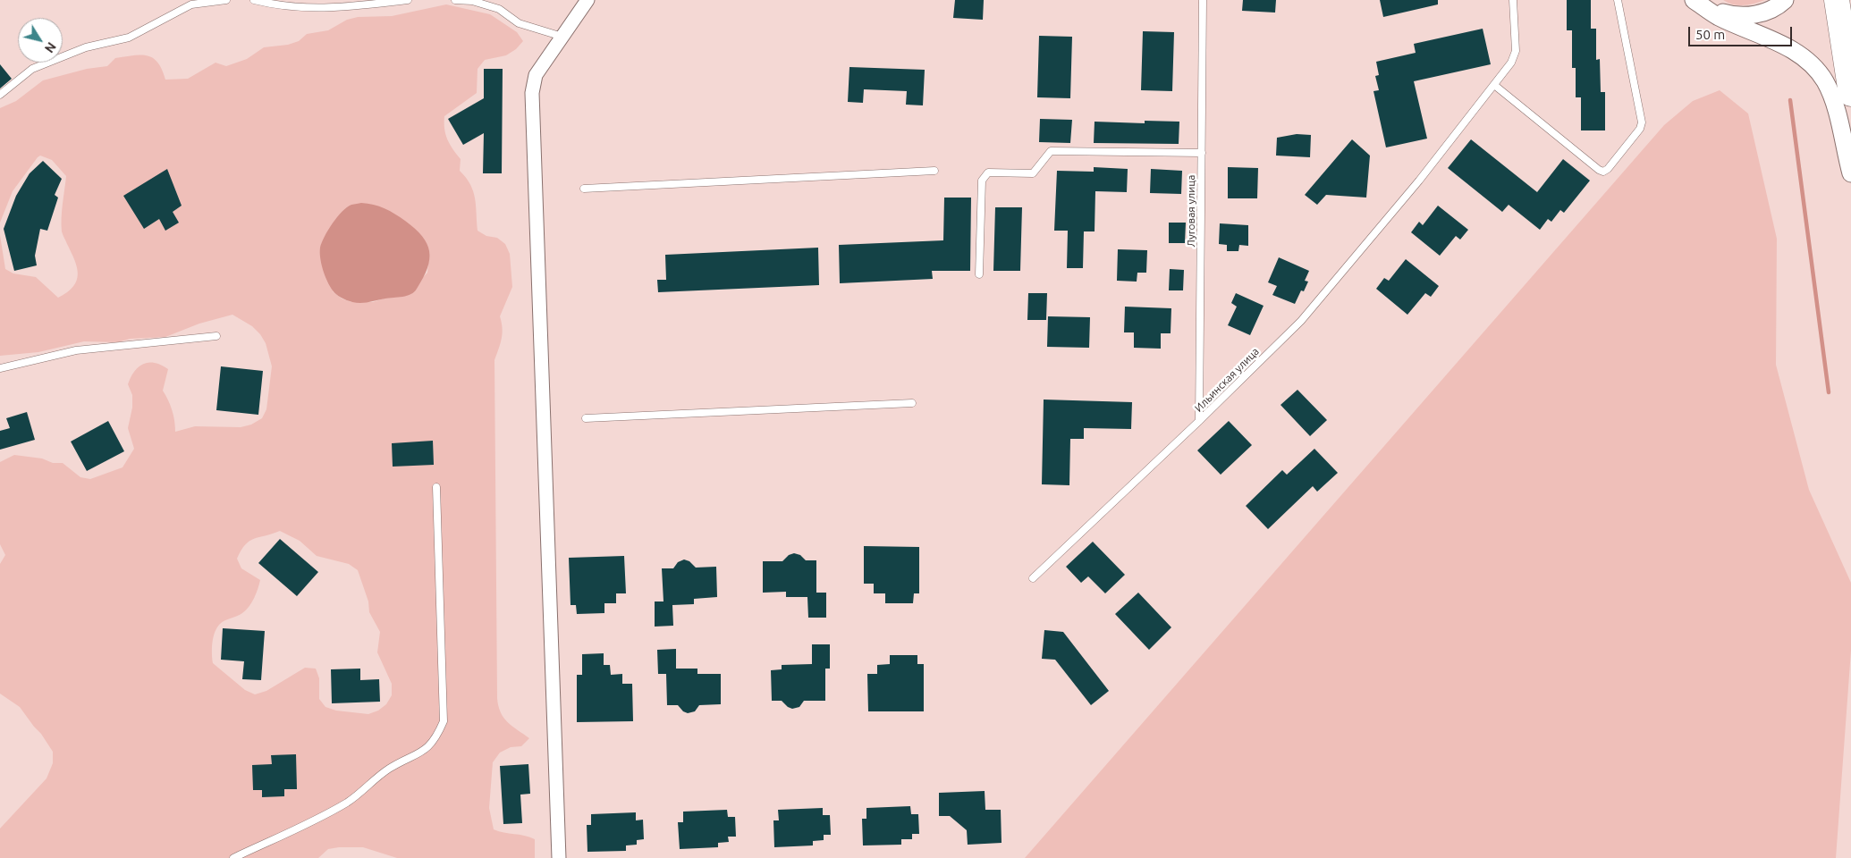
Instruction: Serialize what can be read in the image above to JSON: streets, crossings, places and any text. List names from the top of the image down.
{
  "streets": {
    "lane": ["Луговая улица", "Ильинская улица"]
  },
  "crossings": [
    ["Луговая улица", "Ильинская улица"]
  ],
  "scale_bar": "50 m",
  "north": "bottom right"
}
